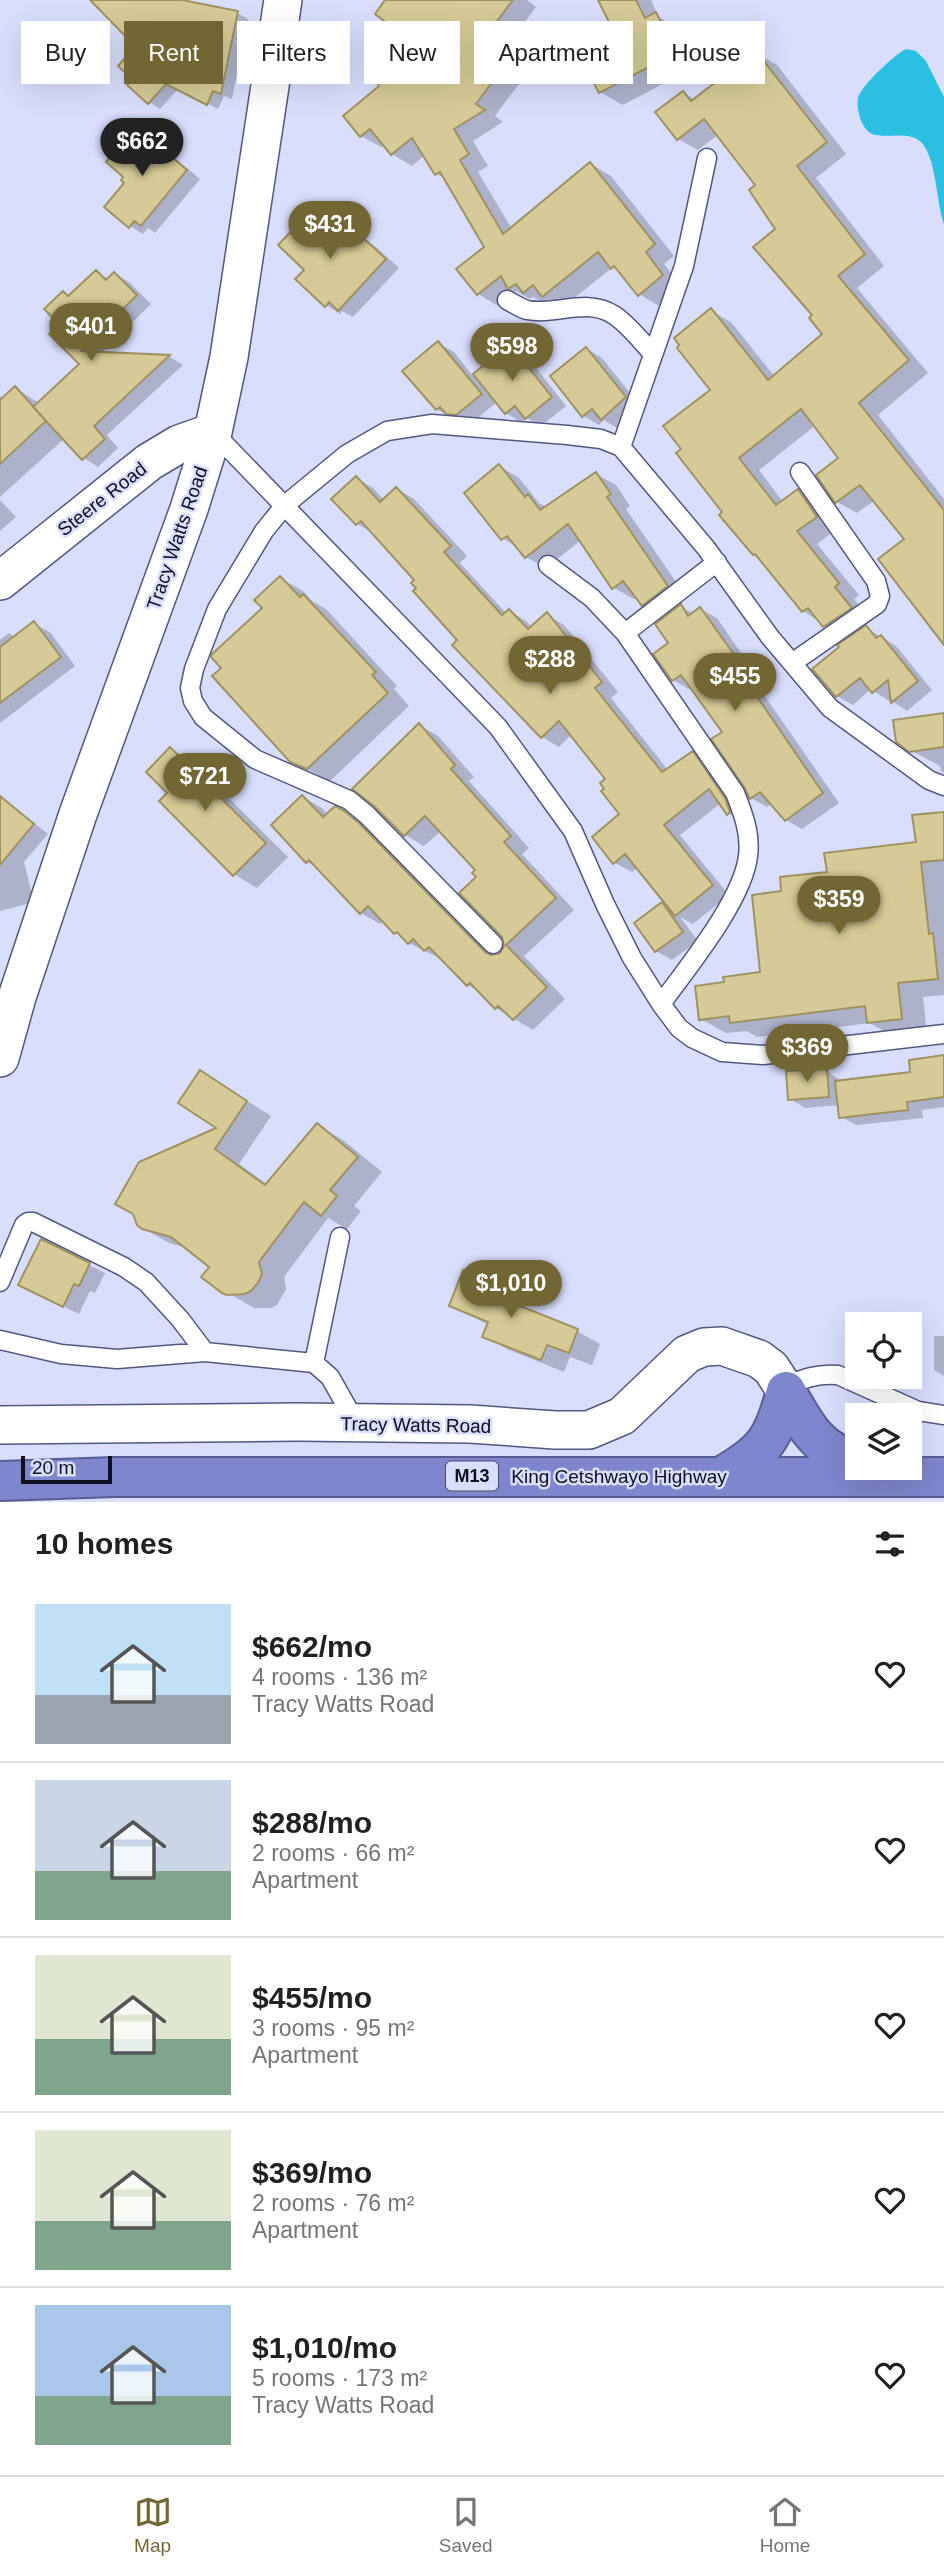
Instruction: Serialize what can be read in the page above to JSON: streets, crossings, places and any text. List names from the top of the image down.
{
  "streets": {
    "highway": ["M13", "King Cetshwayo Highway"],
    "street": ["Steere Road", "Tracy Watts Road"]
  },
  "crossings": [
    ["Steere Road", "Tracy Watts Road"]
  ],
  "scale_bar": "20 m",
  "page": {
    "chip": [
      "Buy",
      "Rent",
      "Filters",
      "New",
      "Apartment",
      "House"
    ],
    "price": [
      "$662",
      "$431",
      "$401",
      "$598",
      "$288",
      "$455",
      "$721",
      "$359",
      "$369",
      "$1,010"
    ],
    "scale": "20 m",
    "heading": "10 homes",
    "list": [
      {
        "name": "$662/mo",
        "note": "4 rooms · 136 m² · Tracy Watts Road"
      },
      {
        "name": "$288/mo",
        "note": "2 rooms · 66 m² · Apartment"
      },
      {
        "name": "$455/mo",
        "note": "3 rooms · 95 m² · Apartment"
      },
      {
        "name": "$369/mo",
        "note": "2 rooms · 76 m² · Apartment"
      },
      {
        "name": "$1,010/mo",
        "note": "5 rooms · 173 m² · Tracy Watts Road"
      }
    ],
    "tabs": ["Map", "Saved", "Home"]
  }
}
